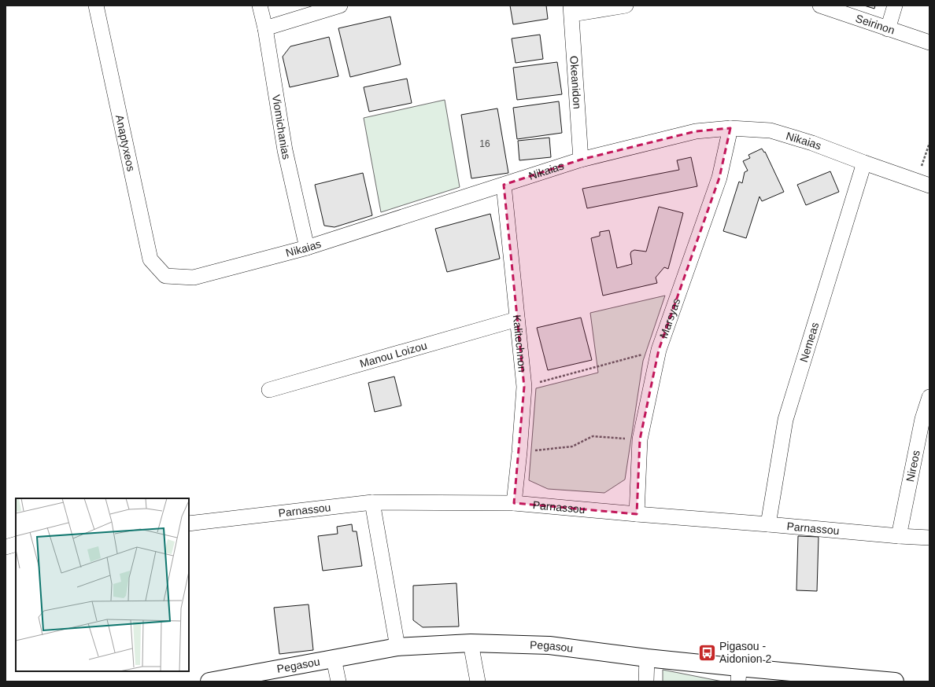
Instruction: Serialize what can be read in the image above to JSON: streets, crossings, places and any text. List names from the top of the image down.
{
  "streets": {
    "street": [
      "Seirinon",
      "Okeanidon",
      "Viomichanias",
      "Nikaias",
      "Anaptyxeos",
      "Marsyas",
      "Nemeas",
      "Kalitechnon",
      "Manou Loizou",
      "Nireos",
      "Parnassou",
      "Pegasou"
    ]
  },
  "crossings": [
    ["Okeanidon", "Nikaias"],
    ["Viomichanias", "Nikaias"],
    ["Nikaias", "Anaptyxeos"],
    ["Nikaias", "Marsyas"],
    ["Nikaias", "Nemeas"],
    ["Nikaias", "Kalitechnon"],
    ["Marsyas", "Parnassou"],
    ["Nemeas", "Parnassou"],
    ["Kalitechnon", "Manou Loizou"],
    ["Kalitechnon", "Parnassou"],
    ["Nireos", "Parnassou"]
  ],
  "places": {
    "bus stop": ["Pigasou - Aidonion 2"]
  },
  "house_numbers": ["16"]
}
